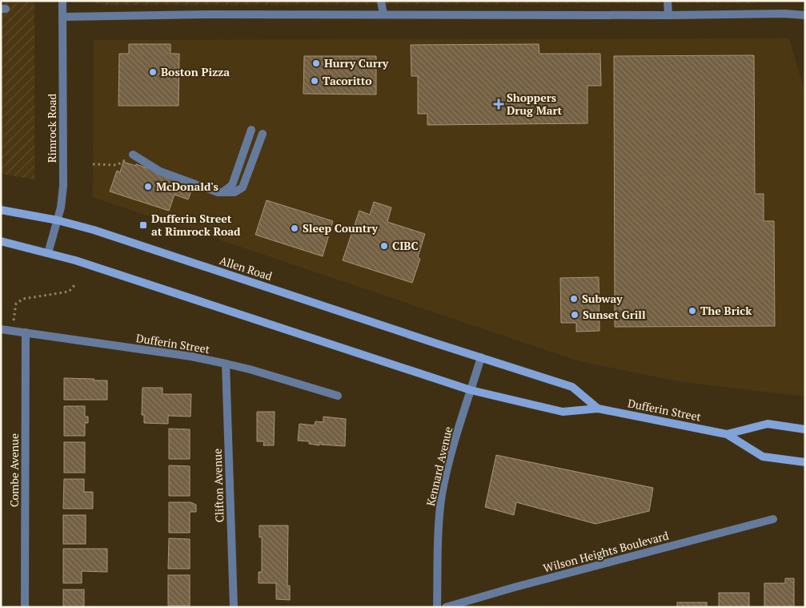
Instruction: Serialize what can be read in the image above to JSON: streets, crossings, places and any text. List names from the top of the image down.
{
  "streets": {
    "main road": ["Allen Road", "Dufferin Street"],
    "street": [
      "Rimrock Road",
      "Kennard Avenue",
      "Combe Avenue",
      "Clifton Avenue",
      "Wilson Heights Boulevard"
    ]
  },
  "crossings": [
    ["Rimrock Road", "Allen Road"],
    ["Allen Road", "Dufferin Street"],
    ["Allen Road", "Kennard Avenue"],
    ["Dufferin Street", "Kennard Avenue"],
    ["Dufferin Street", "Combe Avenue"],
    ["Dufferin Street", "Clifton Avenue"]
  ],
  "places": {
    "other": [
      "Hurry Curry",
      "Boston Pizza",
      "Tacoritto",
      "McDonald's",
      "Sleep Country",
      "CIBC",
      "Subway",
      "The Brick",
      "Sunset Grill"
    ],
    "health": ["Shoppers Drug Mart"],
    "transit": ["Dufferin Street at Rimrock Road"]
  }
}
